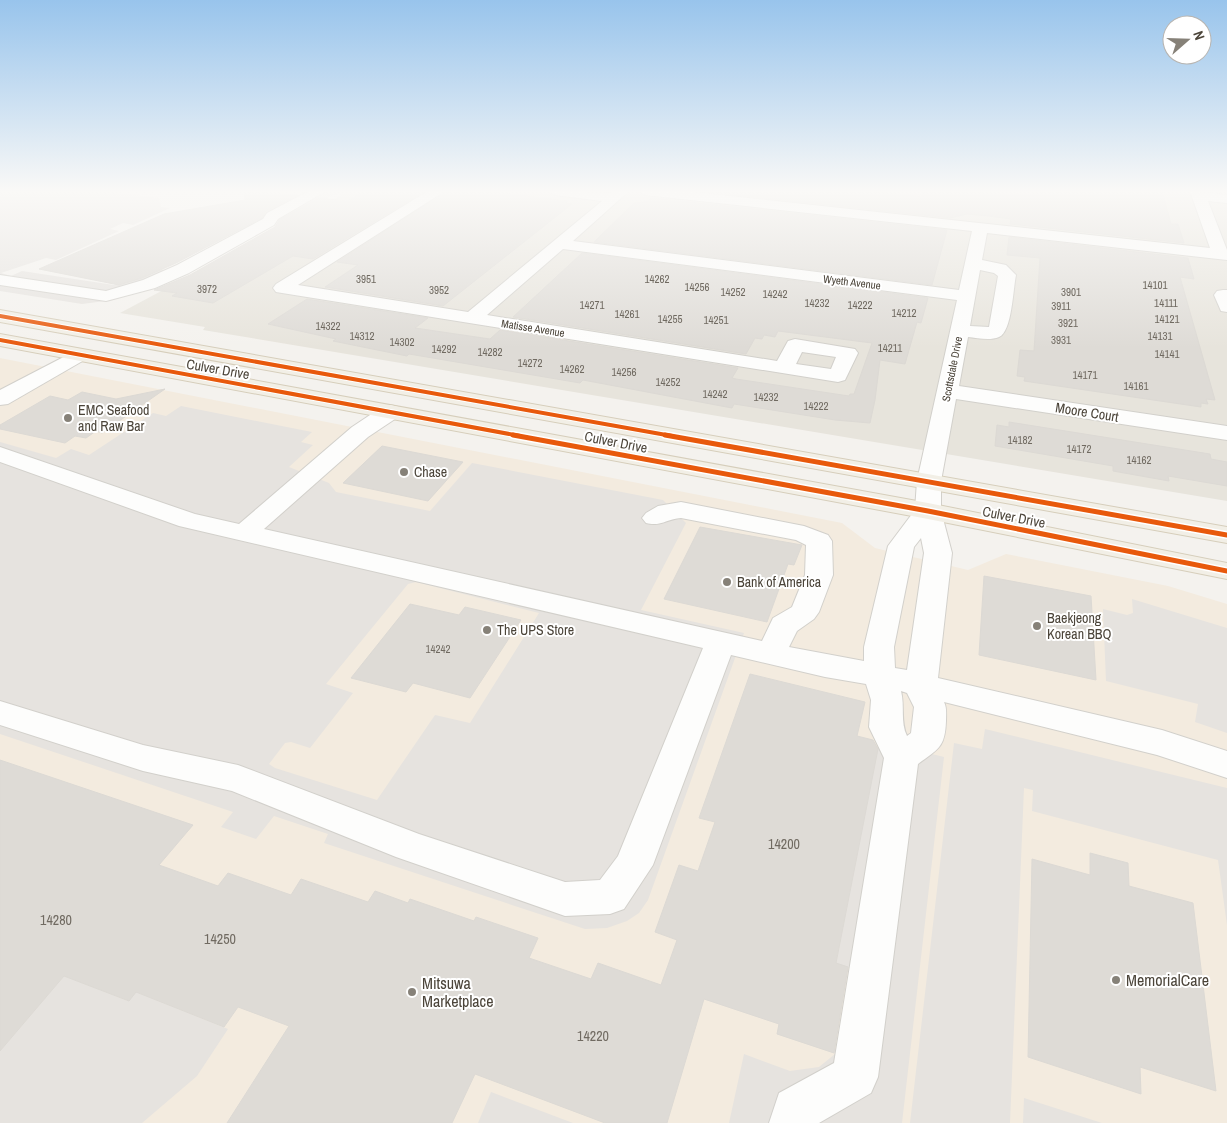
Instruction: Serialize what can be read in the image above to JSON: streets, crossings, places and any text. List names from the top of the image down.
{
  "streets": {
    "main road": ["Culver Drive"],
    "street": [
      "Wyeth Avenue",
      "Matisse Avenue",
      "Scottsdale Drive",
      "Moore Court"
    ]
  },
  "crossings": [
    ["Wyeth Avenue", "Scottsdale Drive"],
    ["Culver Drive", "Scottsdale Drive"],
    ["Scottsdale Drive", "Moore Court"]
  ],
  "places": [
    "EMC Seafood and Raw Bar",
    "Chase",
    "Bank of America",
    "Baekjeong Korean BBQ",
    "The UPS Store",
    "MemorialCare",
    "Mitsuwa Marketplace"
  ],
  "house_numbers": [
    "3951",
    "14262",
    "14101",
    "14256",
    "3972",
    "3952",
    "14252",
    "3901",
    "14242",
    "14232",
    "14111",
    "14271",
    "14222",
    "3911",
    "14212",
    "14261",
    "14255",
    "14121",
    "14251",
    "3921",
    "14322",
    "14312",
    "14131",
    "3931",
    "14302",
    "14211",
    "14292",
    "14282",
    "14141",
    "14272",
    "14262",
    "14256",
    "14171",
    "14252",
    "14161",
    "14242",
    "14232",
    "14222",
    "14182",
    "14172",
    "14162",
    "14242",
    "14200",
    "14280",
    "14250",
    "14220"
  ],
  "north": "right"
}
